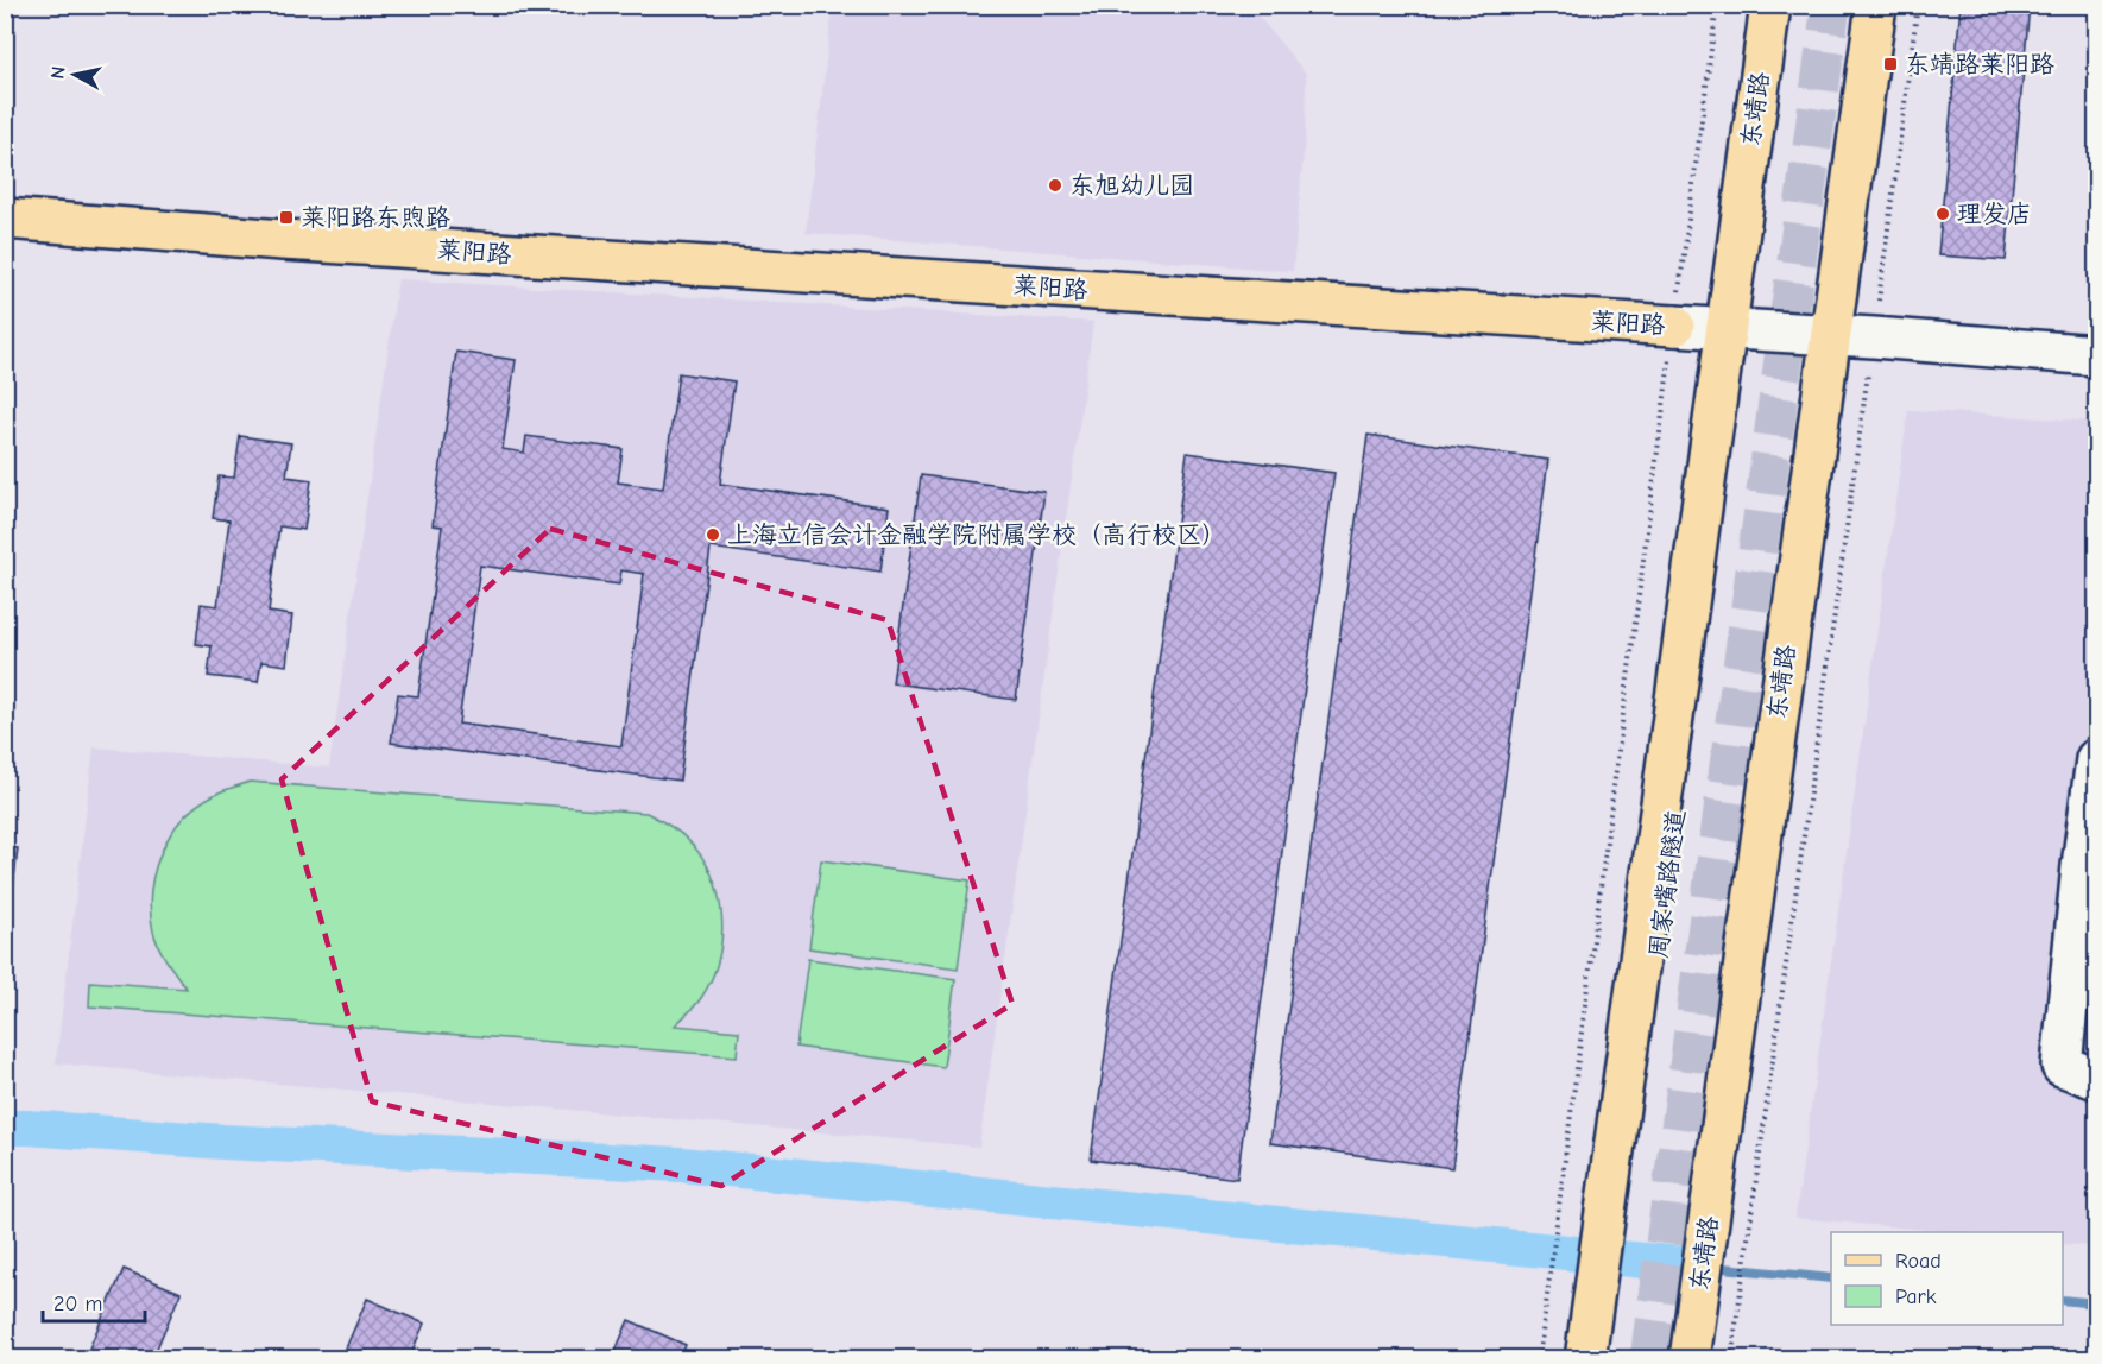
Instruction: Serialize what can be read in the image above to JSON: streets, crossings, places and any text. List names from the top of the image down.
{
  "streets": {
    "main road": ["东靖路", "莱阳路", "周家嘴路隧道"]
  },
  "crossings": [
    ["东靖路", "莱阳路"],
    ["东靖路", "周家嘴路隧道"]
  ],
  "places": {
    "transit": ["东靖路莱阳路", "莱阳路东煦路"],
    "other": ["东旭幼儿园", "理发店", "上海立信会计金融学院附属学校（高行校区）"]
  },
  "legend": ["Road", "Park"],
  "scale_bar": "20 m",
  "north": "left"
}
